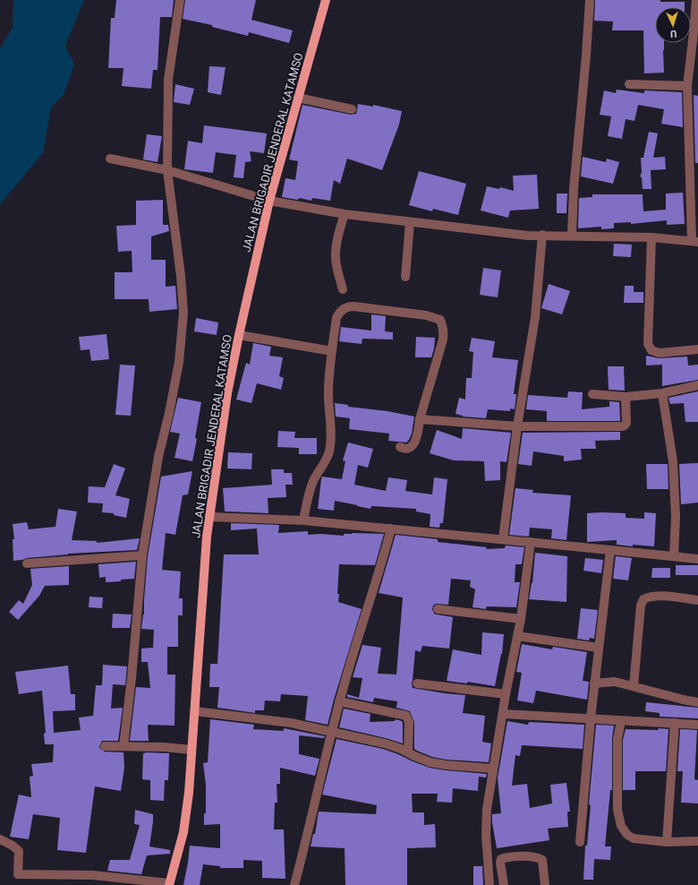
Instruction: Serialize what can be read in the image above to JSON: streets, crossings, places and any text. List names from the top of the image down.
{
  "streets": {
    "main road": ["JALAN BRIGADIR JENDERAL KATAMSO"]
  },
  "north": "bottom"
}
